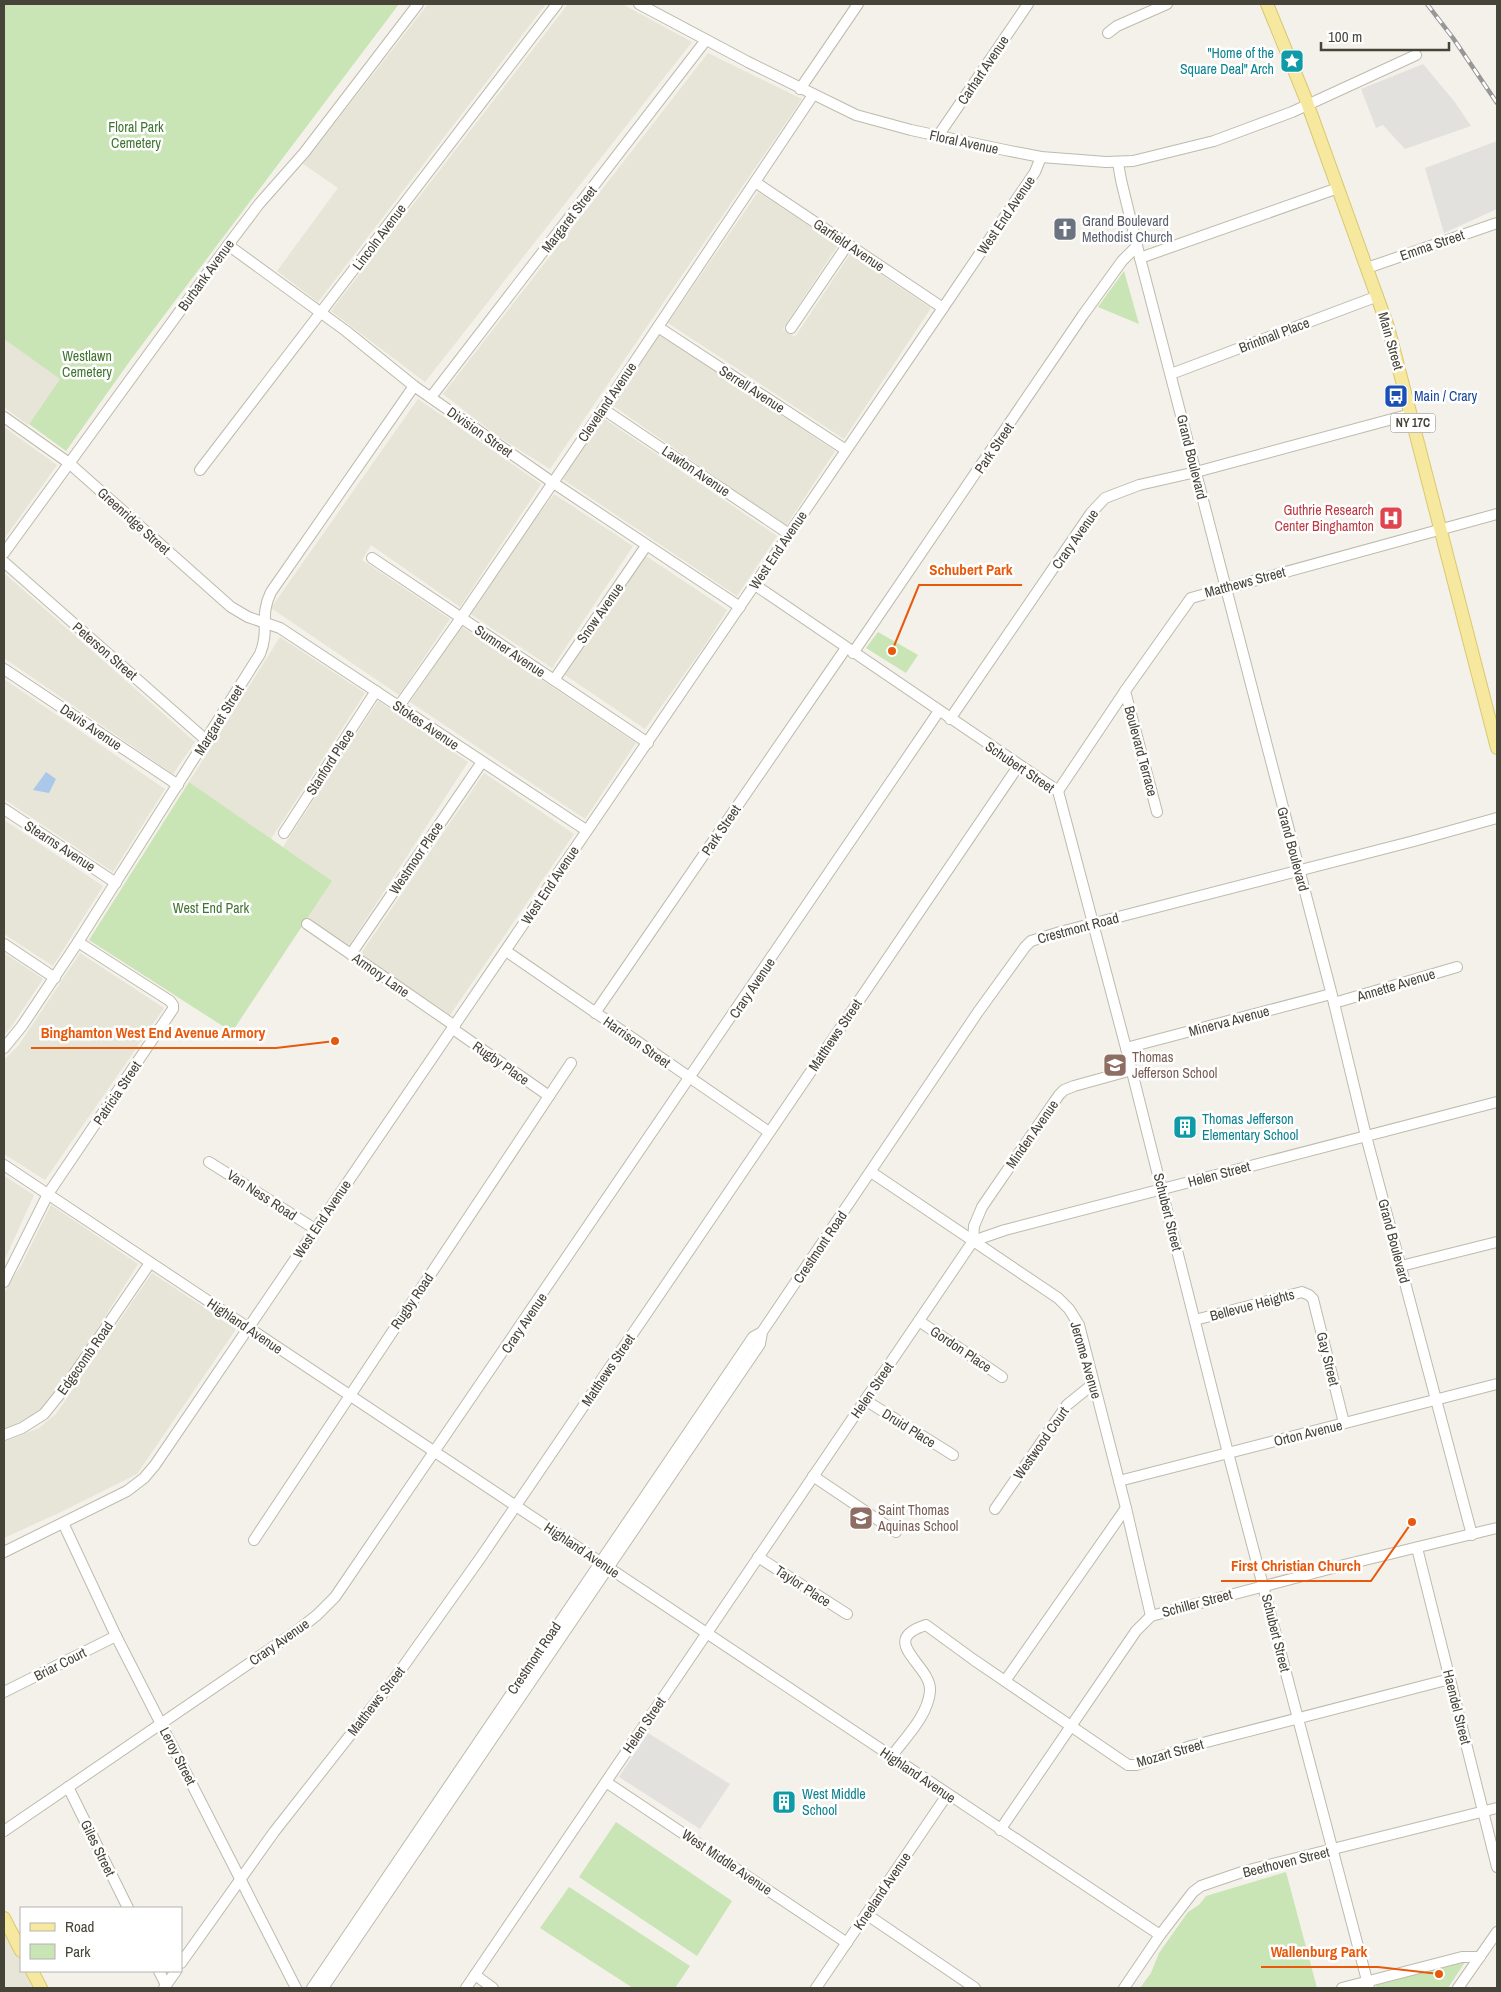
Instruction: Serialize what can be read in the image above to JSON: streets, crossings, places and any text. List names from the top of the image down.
{
  "streets": {
    "main road": ["Main Street", "NY 17C"],
    "street": [
      "Carhart Avenue",
      "Floral Avenue",
      "West End Avenue",
      "Margaret Street",
      "Lincoln Avenue",
      "Garfield Avenue",
      "Emma Street",
      "Burbank Avenue",
      "Brintnall Place",
      "Serrell Avenue",
      "Cleveland Avenue",
      "Division Street",
      "Park Street",
      "Grand Boulevard",
      "Lawton Avenue",
      "Greenridge Street",
      "Crary Avenue",
      "Matthews Street",
      "Snow Avenue",
      "Peterson Street",
      "Sumner Avenue",
      "Stokes Avenue",
      "Davis Avenue",
      "Boulevard Terrace",
      "Stanford Place",
      "Schubert Street",
      "Stearns Avenue",
      "Westmoor Place",
      "Crestmont Road",
      "Armory Lane",
      "Annette Avenue",
      "Minerva Avenue",
      "Harrison Street",
      "Rugby Place",
      "Patricia Street",
      "Minden Avenue",
      "Helen Street",
      "Van Ness Road",
      "Rugby Road",
      "Bellevue Heights",
      "Highland Avenue",
      "Gordon Place",
      "Edgecomb Road",
      "Gay Street",
      "Jerome Avenue",
      "Druid Place",
      "Orton Avenue",
      "Westwood Court",
      "Taylor Place",
      "Schiller Street",
      "Briar Court",
      "Haendel Street",
      "Mozart Street",
      "Leroy Street",
      "Giles Street",
      "West Middle Avenue",
      "Beethoven Street",
      "Kneeland Avenue"
    ]
  },
  "crossings": [
    ["Carhart Avenue", "Floral Avenue"],
    ["Floral Avenue", "West End Avenue"],
    ["Floral Avenue", "Margaret Street"],
    ["Floral Avenue", "Main Street"],
    ["Floral Avenue", "Cleveland Avenue"],
    ["Floral Avenue", "Grand Boulevard"],
    ["West End Avenue", "Garfield Avenue"],
    ["West End Avenue", "Serrell Avenue"],
    ["West End Avenue", "Division Street"],
    ["West End Avenue", "Lawton Avenue"],
    ["West End Avenue", "Sumner Avenue"],
    ["West End Avenue", "Stokes Avenue"],
    ["West End Avenue", "Schubert Street"],
    ["West End Avenue", "Armory Lane"],
    ["West End Avenue", "Harrison Street"],
    ["West End Avenue", "Rugby Place"],
    ["West End Avenue", "Van Ness Road"],
    ["West End Avenue", "Highland Avenue"],
    ["West End Avenue", "Leroy Street"],
    ["Margaret Street", "Division Street"],
    ["Margaret Street", "Greenridge Street"],
    ["Margaret Street", "Peterson Street"],
    ["Margaret Street", "Stokes Avenue"],
    ["Margaret Street", "Davis Avenue"],
    ["Margaret Street", "Stearns Avenue"],
    ["Margaret Street", "Patricia Street"],
    ["Lincoln Avenue", "Division Street"],
    ["Garfield Avenue", "Cleveland Avenue"],
    ["Emma Street", "Main Street"],
    ["Burbank Avenue", "Division Street"],
    ["Burbank Avenue", "Greenridge Street"],
    ["Brintnall Place", "Main Street"],
    ["Brintnall Place", "Grand Boulevard"],
    ["Main Street", "Crary Avenue"],
    ["Main Street", "Matthews Street"],
    ["Serrell Avenue", "Cleveland Avenue"],
    ["Cleveland Avenue", "Division Street"],
    ["Cleveland Avenue", "Lawton Avenue"],
    ["Cleveland Avenue", "Sumner Avenue"],
    ["Cleveland Avenue", "Stokes Avenue"],
    ["Division Street", "Snow Avenue"],
    ["Park Street", "Grand Boulevard"],
    ["Park Street", "Schubert Street"],
    ["Park Street", "Harrison Street"],
    ["Grand Boulevard", "Crary Avenue"],
    ["Grand Boulevard", "Matthews Street"],
    ["Grand Boulevard", "Crestmont Road"],
    ["Grand Boulevard", "Annette Avenue"],
    ["Grand Boulevard", "Minerva Avenue"],
    ["Grand Boulevard", "Helen Street"],
    ["Grand Boulevard", "Orton Avenue"],
    ["Grand Boulevard", "Schiller Street"],
    ["Greenridge Street", "Stokes Avenue"],
    ["Crary Avenue", "Schubert Street"],
    ["Crary Avenue", "Harrison Street"],
    ["Crary Avenue", "Highland Avenue"],
    ["Crary Avenue", "Leroy Street"],
    ["Crary Avenue", "Giles Street"],
    ["Matthews Street", "Boulevard Terrace"],
    ["Matthews Street", "Schubert Street"],
    ["Matthews Street", "Harrison Street"],
    ["Matthews Street", "Highland Avenue"],
    ["Matthews Street", "Leroy Street"],
    ["Snow Avenue", "Sumner Avenue"],
    ["Stokes Avenue", "Stanford Place"],
    ["Stokes Avenue", "Westmoor Place"],
    ["Schubert Street", "Crestmont Road"],
    ["Schubert Street", "Minerva Avenue"],
    ["Schubert Street", "Minden Avenue"],
    ["Schubert Street", "Helen Street"],
    ["Schubert Street", "Bellevue Heights"],
    ["Schubert Street", "Orton Avenue"],
    ["Schubert Street", "Schiller Street"],
    ["Schubert Street", "Mozart Street"],
    ["Schubert Street", "Beethoven Street"],
    ["Westmoor Place", "Armory Lane"],
    ["Crestmont Road", "Highland Avenue"],
    ["Crestmont Road", "Jerome Avenue"],
    ["Armory Lane", "Rugby Place"],
    ["Annette Avenue", "Minerva Avenue"],
    ["Rugby Place", "Rugby Road"],
    ["Patricia Street", "Highland Avenue"],
    ["Minden Avenue", "Helen Street"],
    ["Minden Avenue", "Jerome Avenue"],
    ["Helen Street", "Highland Avenue"],
    ["Helen Street", "Gordon Place"],
    ["Helen Street", "Jerome Avenue"],
    ["Helen Street", "Druid Place"],
    ["Helen Street", "Taylor Place"],
    ["Helen Street", "West Middle Avenue"],
    ["Rugby Road", "Highland Avenue"],
    ["Bellevue Heights", "Gay Street"],
    ["Highland Avenue", "Edgecomb Road"],
    ["Highland Avenue", "Schiller Street"],
    ["Highland Avenue", "Mozart Street"],
    ["Highland Avenue", "Beethoven Street"],
    ["Highland Avenue", "Kneeland Avenue"],
    ["Gay Street", "Orton Avenue"],
    ["Jerome Avenue", "Orton Avenue"],
    ["Jerome Avenue", "Westwood Court"],
    ["Jerome Avenue", "Schiller Street"],
    ["Schiller Street", "Haendel Street"],
    ["Schiller Street", "Mozart Street"],
    ["Briar Court", "Leroy Street"],
    ["Haendel Street", "Mozart Street"],
    ["Haendel Street", "Beethoven Street"],
    ["West Middle Avenue", "Kneeland Avenue"]
  ],
  "parks": ["Floral Park Cemetery", "Westlawn Cemetery", "West End Park"],
  "places": {
    "place": ["\"Home of the Square Deal\" Arch"],
    "church": ["Grand Boulevard Methodist Church"],
    "bus stop": ["Main / Crary"],
    "hospital": ["Guthrie Research Center Binghamton"],
    "other": [
      "Schubert Park",
      "Binghamton West End Avenue Armory",
      "First Christian Church",
      "Wallenburg Park"
    ],
    "school or university": ["Thomas Jefferson School", "Saint Thomas Aquinas School"],
    "building": ["Thomas Jefferson Elementary School", "West Middle School"]
  },
  "legend": ["Road", "Park"],
  "scale_bar": "100 m"
}
